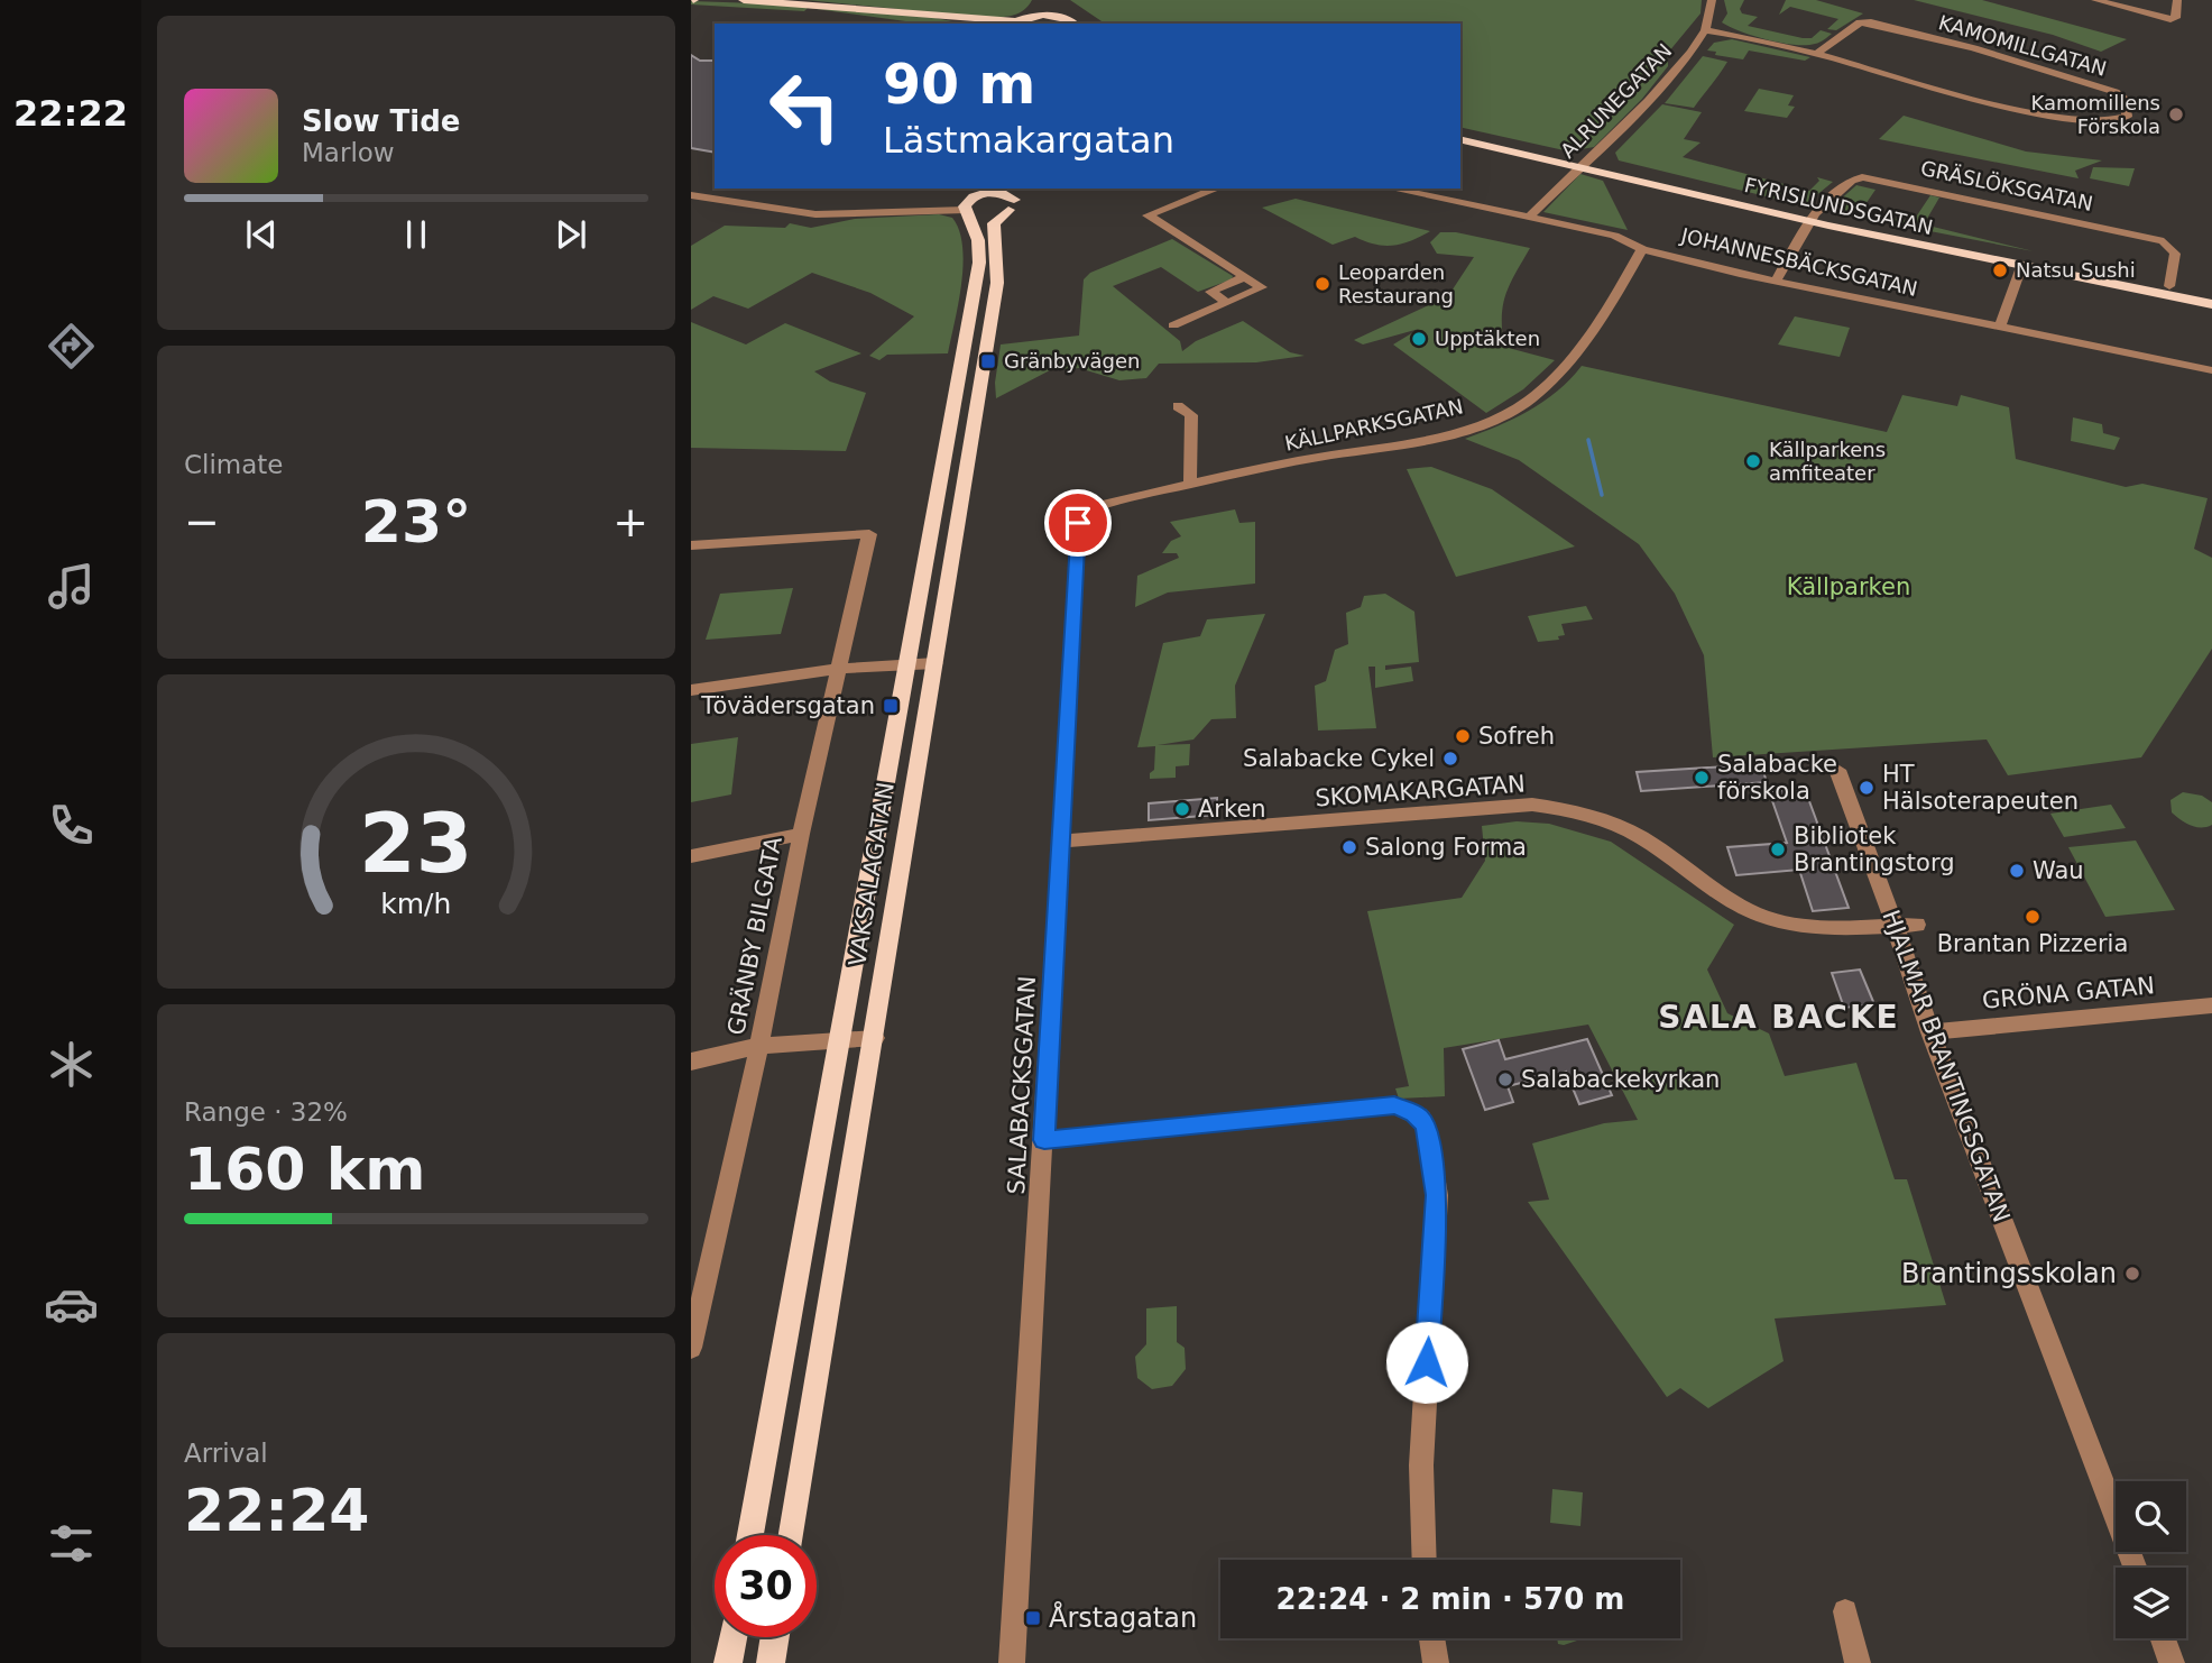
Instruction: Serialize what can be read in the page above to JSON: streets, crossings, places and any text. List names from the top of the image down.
{
  "streets": {
    "main road": ["FYRISLUNDSGATAN", "VAKSALAGATAN"],
    "street": [
      "KAMOMILLGATAN",
      "ALRUNEGATAN",
      "GRÄSLÖKSGATAN",
      "JOHANNESBÄCKSGATAN",
      "KÄLLPARKSGATAN",
      "SKOMAKARGATAN",
      "GRÄNBY BILGATA",
      "GRÖNA GATAN",
      "HJALMAR BRANTINGSGATAN",
      "SALABACKSGATAN"
    ]
  },
  "crossings": [
    ["KAMOMILLGATAN", "ALRUNEGATAN"],
    ["ALRUNEGATAN", "FYRISLUNDSGATAN"],
    ["ALRUNEGATAN", "JOHANNESBÄCKSGATAN"],
    ["GRÄSLÖKSGATAN", "FYRISLUNDSGATAN"],
    ["JOHANNESBÄCKSGATAN", "KÄLLPARKSGATAN"],
    ["KÄLLPARKSGATAN", "SALABACKSGATAN"],
    ["SKOMAKARGATAN", "HJALMAR BRANTINGSGATAN"],
    ["SKOMAKARGATAN", "SALABACKSGATAN"],
    ["GRÖNA GATAN", "HJALMAR BRANTINGSGATAN"]
  ],
  "districts": ["SALA BACKE"],
  "parks": ["Källparken"],
  "places": {
    "other": [
      "Kamomillens Förskola",
      "Natsu Sushi",
      "Leoparden Restaurang",
      "Upptäkten",
      "Källparkens amfiteater",
      "Sofreh",
      "Salabacke Cykel",
      "Salabacke förskola",
      "HT Hälsoterapeuten",
      "Arken",
      "Salong Forma",
      "Bibliotek Brantingstorg",
      "Wau",
      "Brantan Pizzeria",
      "Salabackekyrkan",
      "Brantingsskolan"
    ],
    "transit": ["Gränbyvägen", "Tövädersgatan", "Årstagatan"]
  },
  "page": {
    "tabs": "22:22",
    "turn": ["90 m", "Lästmakargatan"],
    "song": ["Slow Tide", "Marlow"],
    "tile": [
      "Climate",
      ["Range · 32%", "160 km"],
      ["Arrival", "22:24"]
    ],
    "heat": ["−", "23°", "+"],
    "limit": "30",
    "trip": "22:24 · 2 min · 570 m",
    "gauge": ["23", "km/h"]
  }
}
